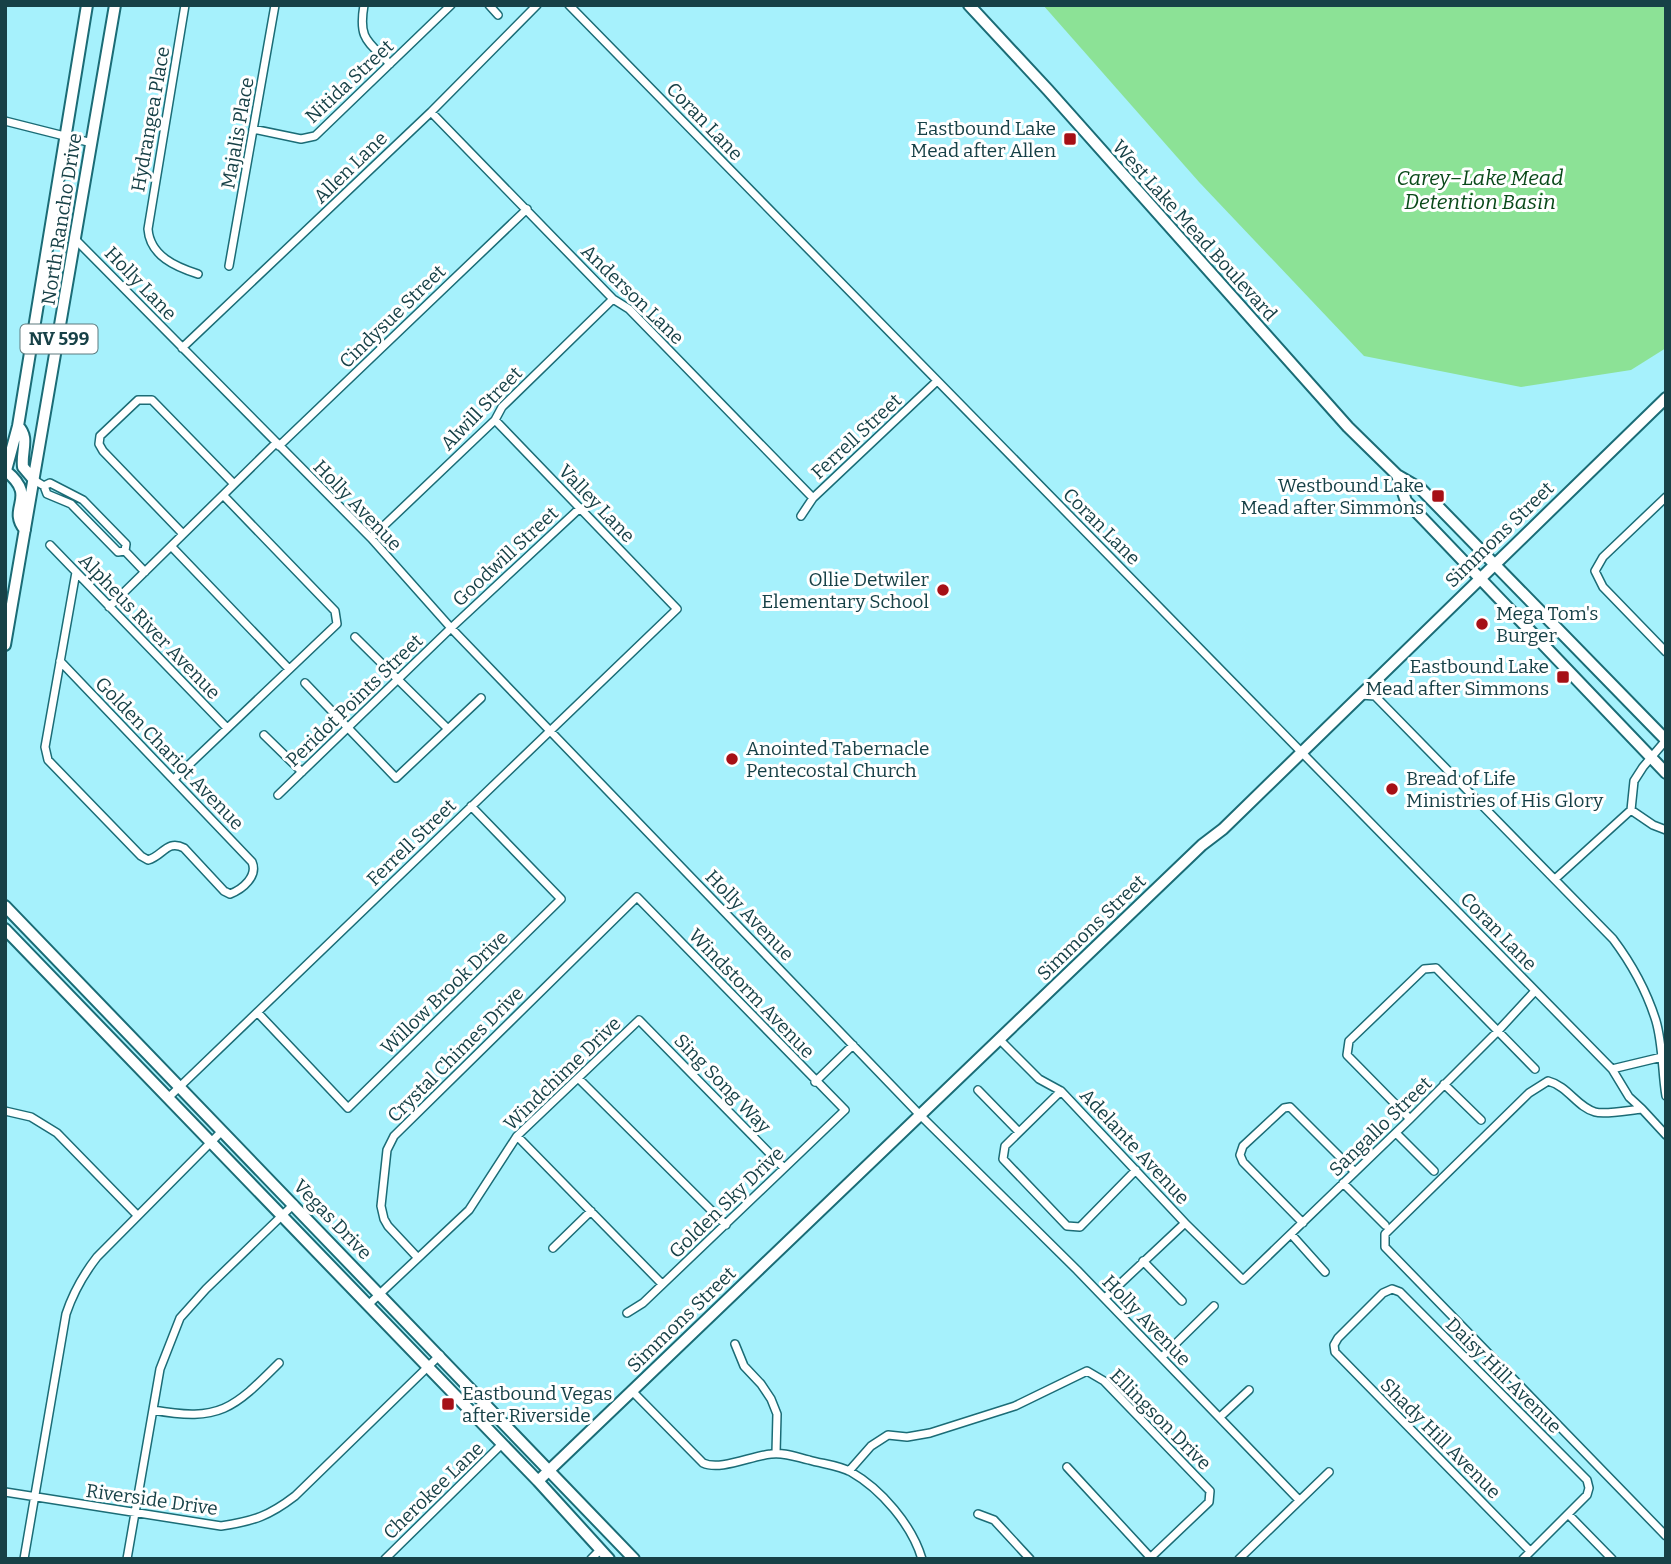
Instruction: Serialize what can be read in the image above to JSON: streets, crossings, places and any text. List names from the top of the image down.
{
  "streets": {
    "main road": [
      "North Rancho Drive",
      "West Lake Mead Boulevard",
      "NV 599",
      "Simmons Street",
      "Vegas Drive"
    ],
    "street": [
      "Nitida Street",
      "Hydrangea Place",
      "Coran Lane",
      "Majalis Place",
      "Allen Lane",
      "Holly Lane",
      "Anderson Lane",
      "Cindysue Street",
      "Alwill Street",
      "Ferrell Street",
      "Valley Lane",
      "Holly Avenue",
      "Goodwill Street",
      "Alpheus River Avenue",
      "Peridot Points Street",
      "Golden Chariot Avenue",
      "Willow Brook Drive",
      "Windstorm Avenue",
      "Crystal Chimes Drive",
      "Windchime Drive",
      "Sing Song Way",
      "Sangallo Street",
      "Adelante Avenue",
      "Golden Sky Drive",
      "Daisy Hill Avenue",
      "Ellingson Drive",
      "Shady Hill Avenue",
      "Cherokee Lane",
      "Riverside Drive"
    ]
  },
  "crossings": [
    ["Nitida Street", "Majalis Place"],
    ["Coran Lane", "Ferrell Street"],
    ["Coran Lane", "Simmons Street"],
    ["Coran Lane", "Sangallo Street"],
    ["Allen Lane", "Holly Lane"],
    ["Allen Lane", "Anderson Lane"],
    ["Allen Lane", "Holly Avenue"],
    ["North Rancho Drive", "Holly Lane"],
    ["West Lake Mead Boulevard", "Simmons Street"],
    ["Holly Lane", "Holly Avenue"],
    ["Anderson Lane", "Cindysue Street"],
    ["Anderson Lane", "Alwill Street"],
    ["Anderson Lane", "Ferrell Street"],
    ["Cindysue Street", "Holly Avenue"],
    ["Cindysue Street", "Alpheus River Avenue"],
    ["Alwill Street", "Valley Lane"],
    ["Alwill Street", "Holly Avenue"],
    ["Ferrell Street", "Valley Lane"],
    ["Ferrell Street", "Holly Avenue"],
    ["Ferrell Street", "Willow Brook Drive"],
    ["Ferrell Street", "Vegas Drive"],
    ["Valley Lane", "Goodwill Street"],
    ["Holly Avenue", "Simmons Street"],
    ["Holly Avenue", "Goodwill Street"],
    ["Holly Avenue", "Peridot Points Street"],
    ["Simmons Street", "Adelante Avenue"],
    ["Simmons Street", "Vegas Drive"],
    ["Goodwill Street", "Peridot Points Street"],
    ["Windstorm Avenue", "Crystal Chimes Drive"],
    ["Windstorm Avenue", "Golden Sky Drive"],
    ["Crystal Chimes Drive", "Windchime Drive"],
    ["Windchime Drive", "Sing Song Way"],
    ["Windchime Drive", "Vegas Drive"],
    ["Sing Song Way", "Golden Sky Drive"],
    ["Sangallo Street", "Adelante Avenue"],
    ["Vegas Drive", "Cherokee Lane"],
    ["Vegas Drive", "Riverside Drive"],
    ["Daisy Hill Avenue", "Shady Hill Avenue"]
  ],
  "water": ["Carey–Lake Mead Detention Basin"],
  "places": {
    "transit": [
      "Eastbound Lake Mead after Allen",
      "Westbound Lake Mead after Simmons",
      "Eastbound Lake Mead after Simmons",
      "Eastbound Vegas after Riverside"
    ],
    "other": [
      "Ollie Detwiler Elementary School",
      "Mega Tom's Burger",
      "Anointed Tabernacle Pentecostal Church",
      "Bread of Life Ministries of His Glory"
    ]
  }
}
